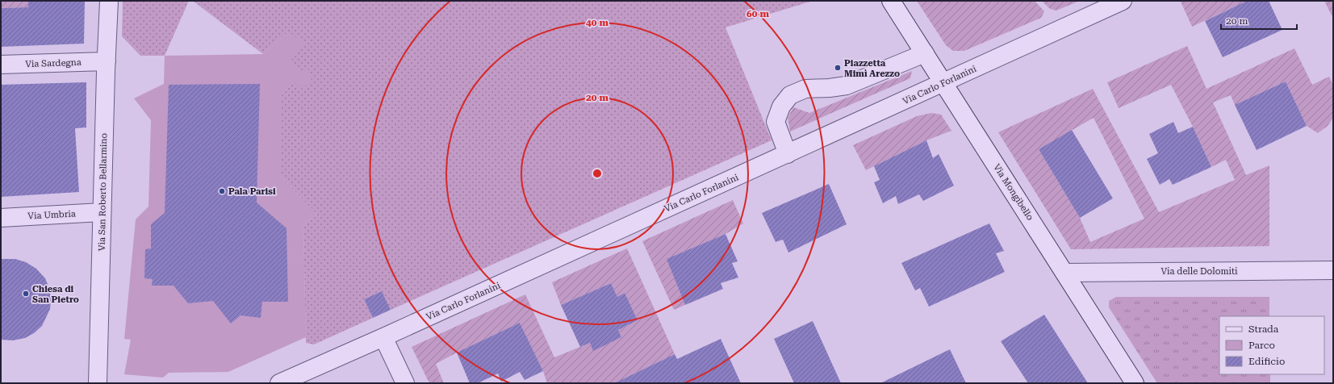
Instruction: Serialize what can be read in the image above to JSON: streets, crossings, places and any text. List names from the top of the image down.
{
  "streets": {
    "street": [
      "Via Sardegna",
      "Via Carlo Forlanini",
      "Via San Roberto Bellarmino",
      "Via Mongibello",
      "Via Umbria",
      "Via delle Dolomiti"
    ]
  },
  "crossings": [
    ["Via Sardegna", "Via San Roberto Bellarmino"],
    ["Via Carlo Forlanini", "Via Mongibello"],
    ["Via San Roberto Bellarmino", "Via Umbria"],
    ["Via Mongibello", "Via delle Dolomiti"]
  ],
  "places": ["Piazzetta Mimì Arezzo", "Pala Parisi", "Chiesa di San Pietro"],
  "legend": ["Strada", "Parco", "Edificio"],
  "scale_bar": "20 m",
  "rings": ["60 m", "40 m", "20 m"]
}
